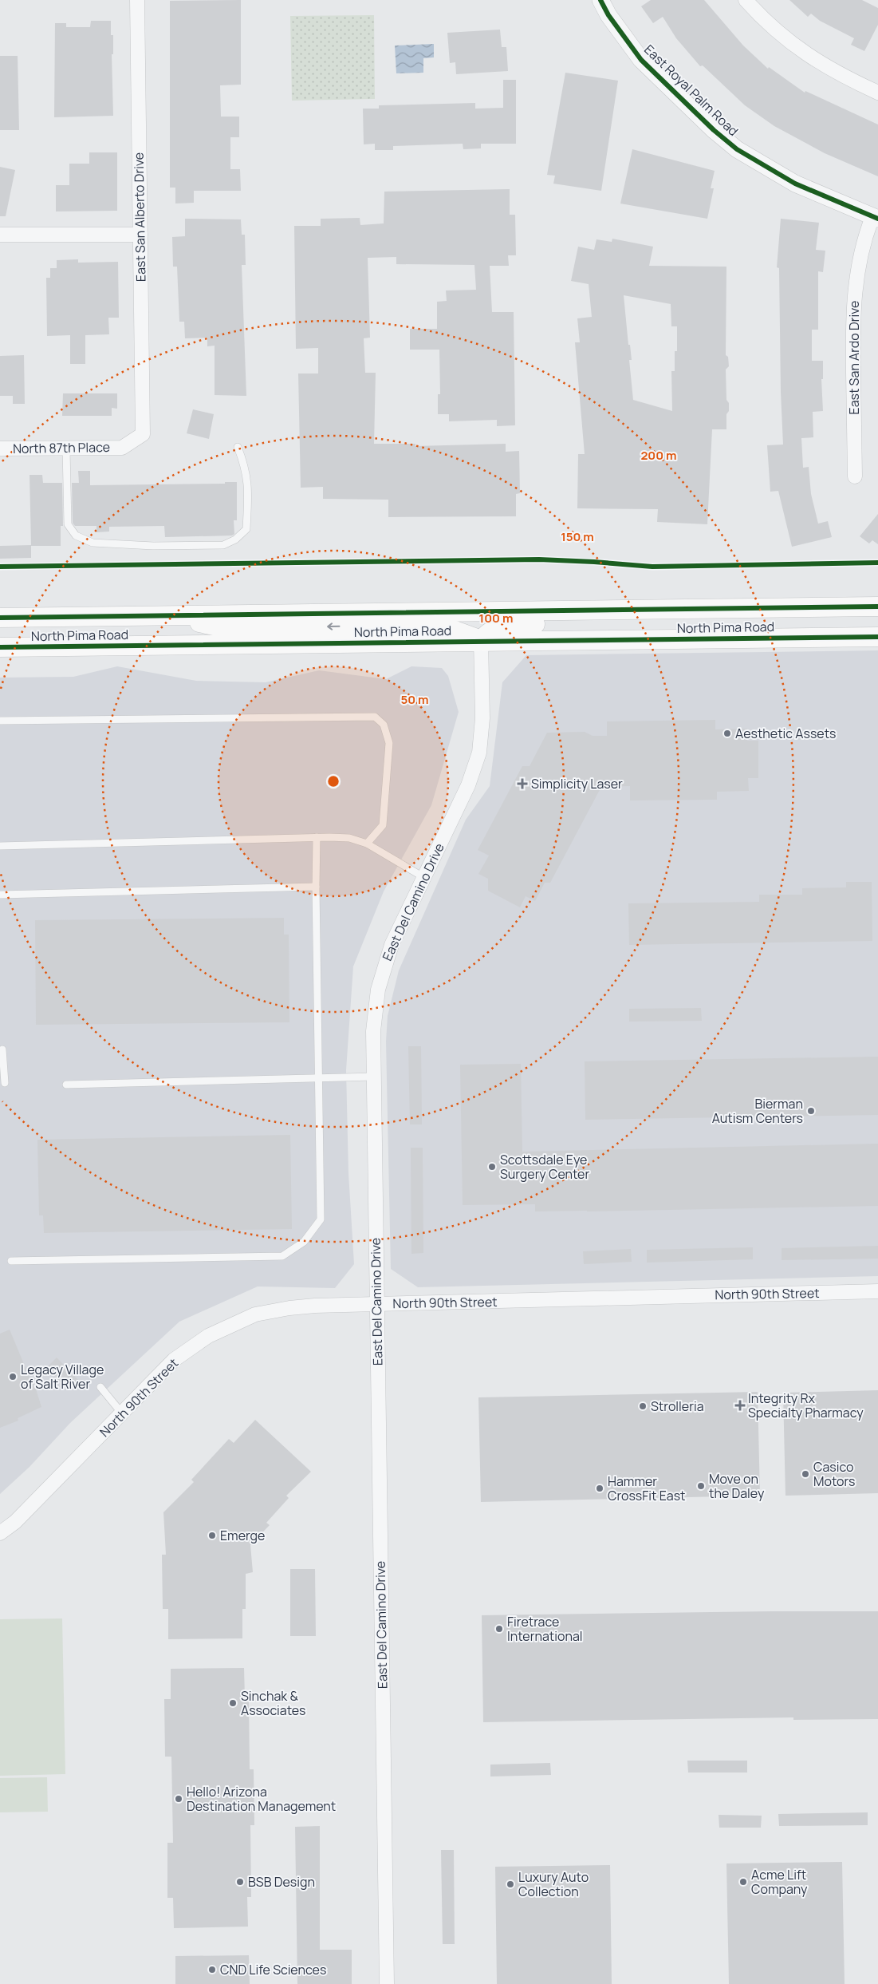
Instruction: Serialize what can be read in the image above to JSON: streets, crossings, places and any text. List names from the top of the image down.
{
  "streets": {
    "main road": ["North Pima Road"],
    "street": [
      "East Royal Palm Road",
      "East San Alberto Drive",
      "East San Ardo Drive",
      "North 87th Place",
      "East Del Camino Drive",
      "North 90th Street"
    ]
  },
  "crossings": [
    ["East Royal Palm Road", "East San Ardo Drive"],
    ["East San Alberto Drive", "North 87th Place"],
    ["North Pima Road", "East Del Camino Drive"],
    ["East Del Camino Drive", "North 90th Street"]
  ],
  "places": {
    "other": [
      "Aesthetic Assets",
      "Bierman Autism Centers",
      "Scottsdale Eye Surgery Center",
      "Legacy Village of Salt River",
      "Strolleria",
      "Casico Motors",
      "Move on the Daley",
      "Hammer CrossFit East",
      "Emerge",
      "Firetrace International",
      "Sinchak & Associates",
      "Hello! Arizona Destination Management",
      "BSB Design",
      "Acme Lift Company",
      "Luxury Auto Collection",
      "CND Life Sciences"
    ],
    "health": ["Simplicity Laser", "Integrity Rx Specialty Pharmacy"]
  },
  "rings": [
    "200 m",
    "150 m",
    "100 m",
    "50 m"
  ]
}
